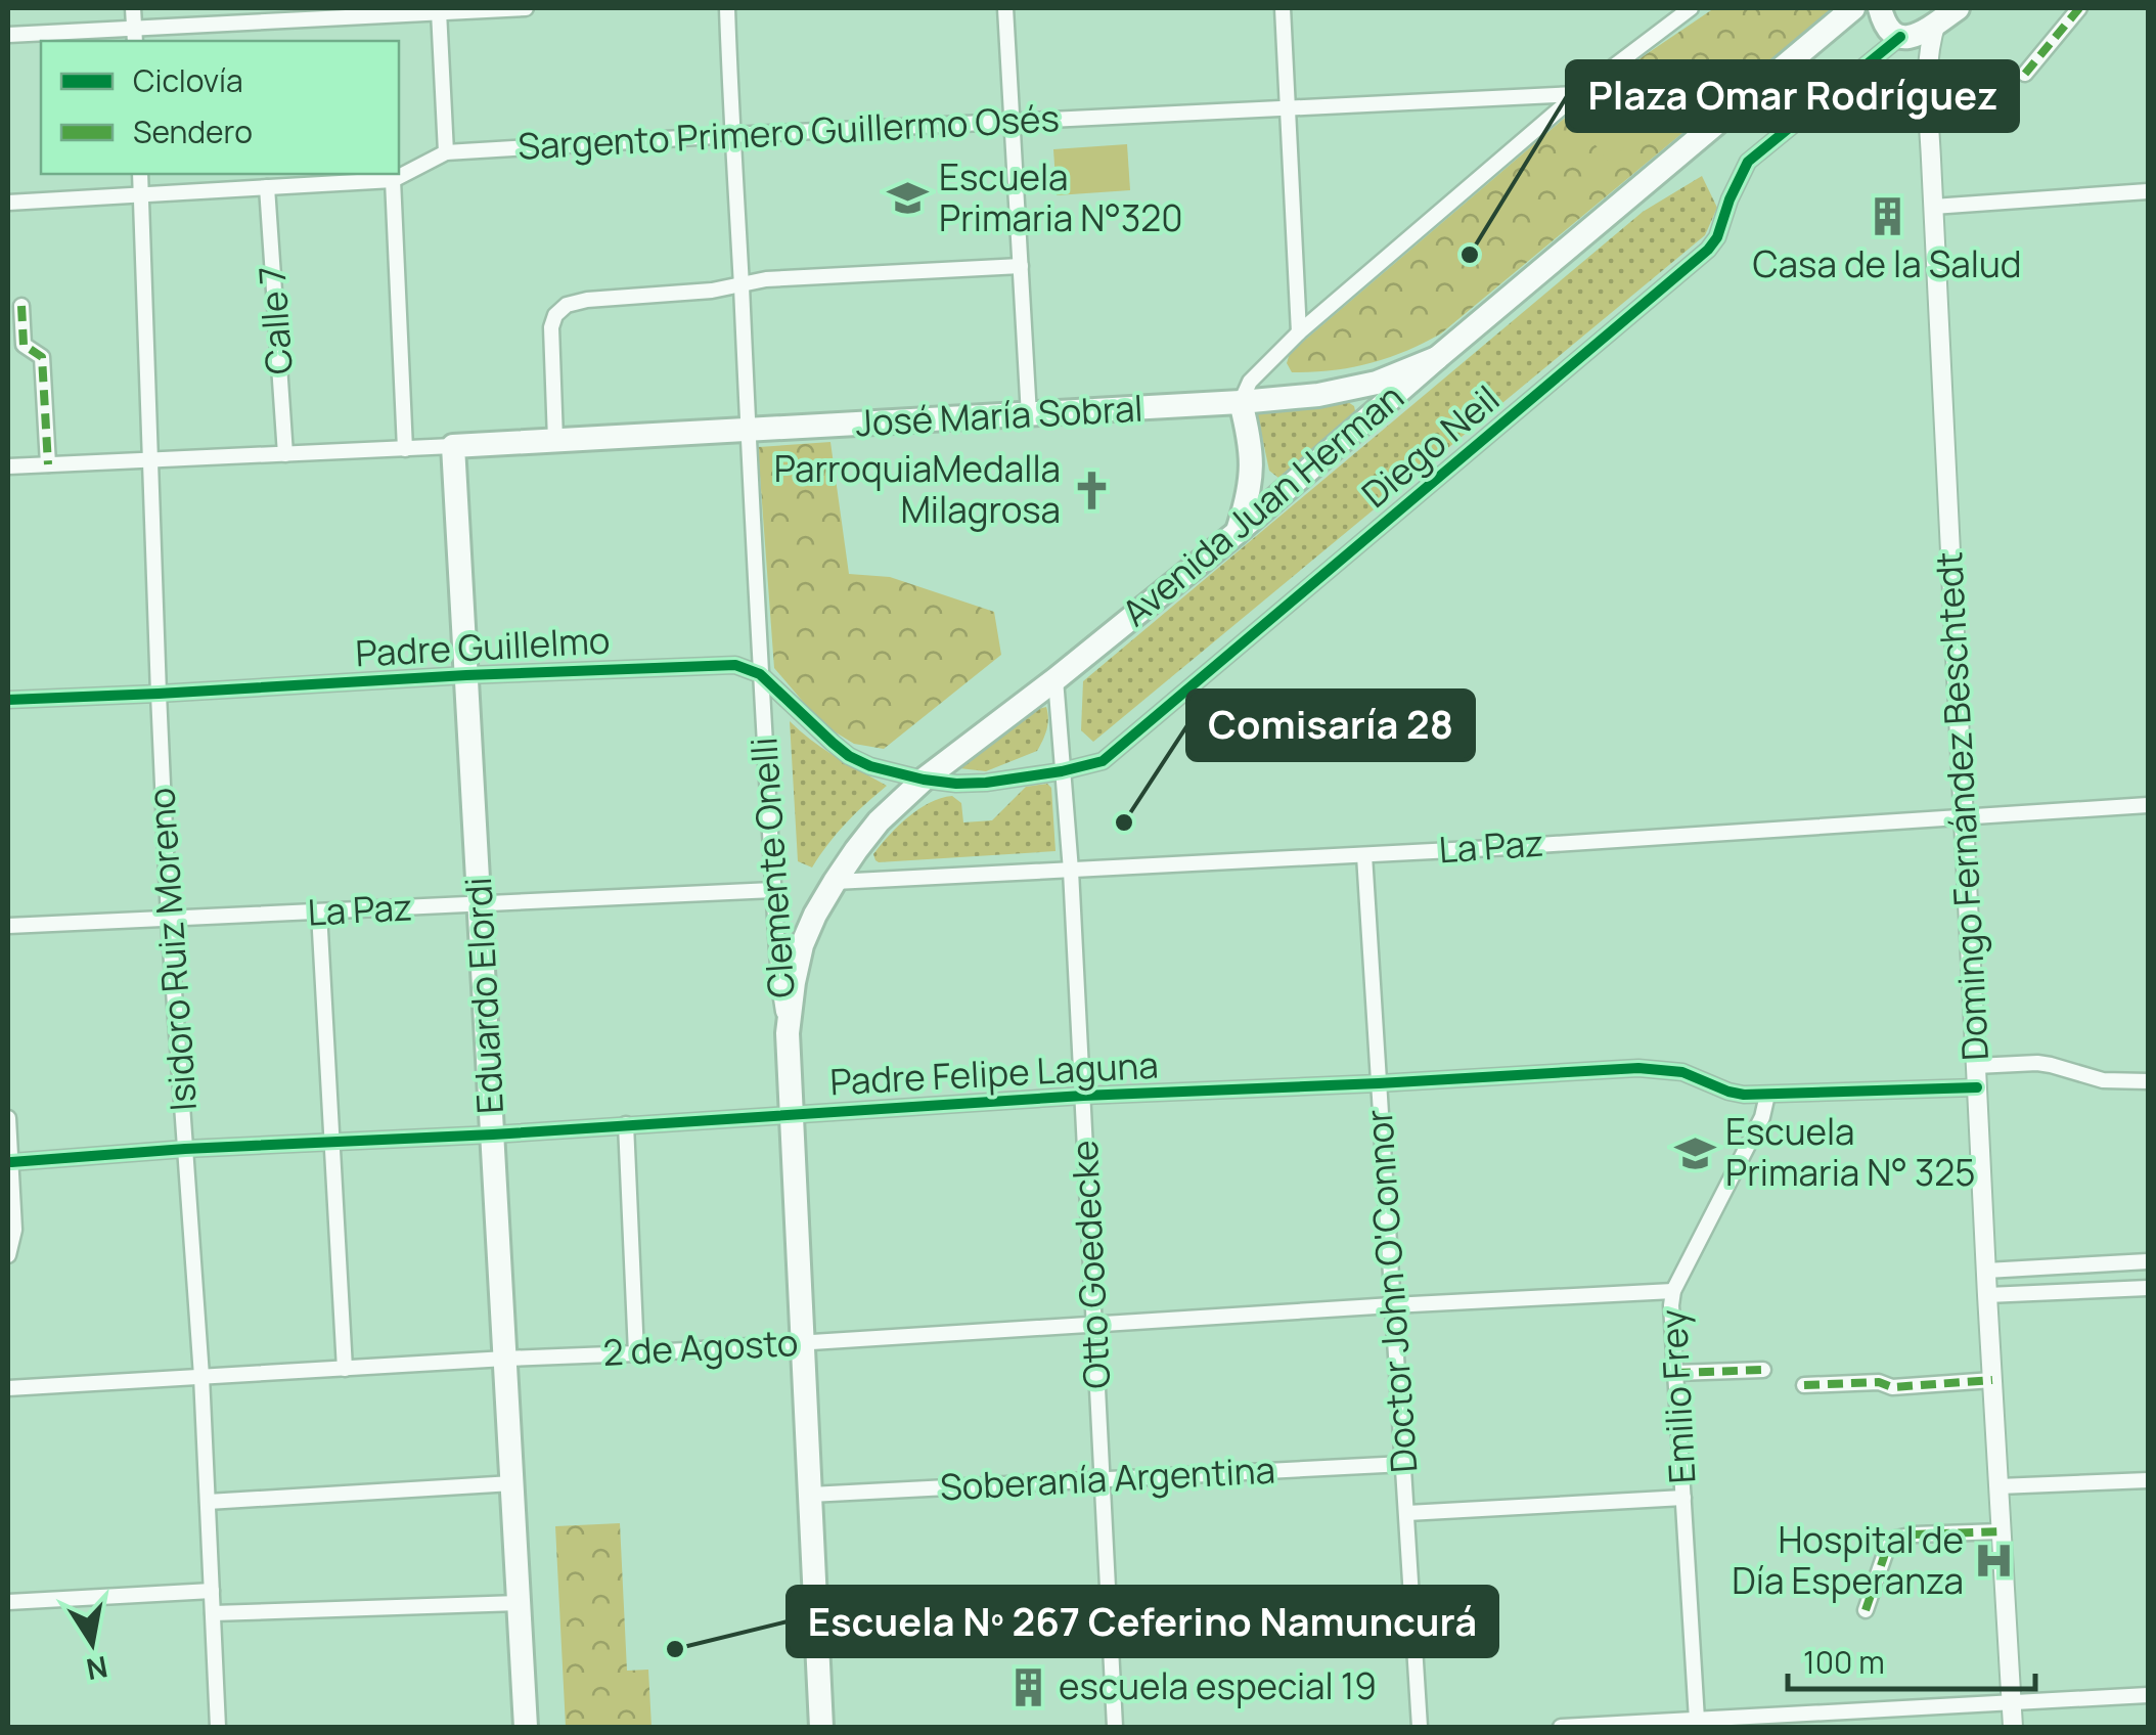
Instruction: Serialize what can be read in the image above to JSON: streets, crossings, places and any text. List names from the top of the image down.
{
  "streets": {
    "main road": [
      "José María Sobral",
      "Avenida Juan Herman",
      "Clemente Onelli",
      "Eduardo Elordi"
    ],
    "street": [
      "Sargento Primero Guillermo Osés",
      "Calle 7",
      "Diego Neil",
      "Padre Guillelmo",
      "Domingo Fernández Beschtedt",
      "La Paz",
      "Isidoro Ruiz Moreno",
      "Padre Felipe Laguna",
      "Otto Goedecke",
      "Doctor John O'Connor",
      "2 de Agosto",
      "Emilio Frey",
      "Soberanía Argentina"
    ]
  },
  "crossings": [
    ["Sargento Primero Guillermo Osés", "Calle 7"],
    ["Sargento Primero Guillermo Osés", "Clemente Onelli"],
    ["Sargento Primero Guillermo Osés", "Isidoro Ruiz Moreno"],
    ["Calle 7", "José María Sobral"],
    ["José María Sobral", "Avenida Juan Herman"],
    ["José María Sobral", "Clemente Onelli"],
    ["José María Sobral", "Isidoro Ruiz Moreno"],
    ["José María Sobral", "Eduardo Elordi"],
    ["Diego Neil", "Avenida Juan Herman"],
    ["Diego Neil", "Otto Goedecke"],
    ["Avenida Juan Herman", "La Paz"],
    ["Avenida Juan Herman", "Clemente Onelli"],
    ["Avenida Juan Herman", "Otto Goedecke"],
    ["Padre Guillelmo", "Clemente Onelli"],
    ["Padre Guillelmo", "Isidoro Ruiz Moreno"],
    ["Padre Guillelmo", "Eduardo Elordi"],
    ["Domingo Fernández Beschtedt", "La Paz"],
    ["Domingo Fernández Beschtedt", "Padre Felipe Laguna"],
    ["La Paz", "Clemente Onelli"],
    ["La Paz", "Isidoro Ruiz Moreno"],
    ["La Paz", "Eduardo Elordi"],
    ["La Paz", "Otto Goedecke"],
    ["La Paz", "Doctor John O'Connor"],
    ["Clemente Onelli", "Padre Felipe Laguna"],
    ["Clemente Onelli", "2 de Agosto"],
    ["Clemente Onelli", "Soberanía Argentina"],
    ["Isidoro Ruiz Moreno", "Padre Felipe Laguna"],
    ["Isidoro Ruiz Moreno", "2 de Agosto"],
    ["Eduardo Elordi", "Padre Felipe Laguna"],
    ["Eduardo Elordi", "2 de Agosto"],
    ["Padre Felipe Laguna", "Otto Goedecke"],
    ["Padre Felipe Laguna", "Doctor John O'Connor"],
    ["Padre Felipe Laguna", "Emilio Frey"],
    ["Otto Goedecke", "2 de Agosto"],
    ["Otto Goedecke", "Soberanía Argentina"],
    ["Doctor John O'Connor", "2 de Agosto"],
    ["Doctor John O'Connor", "Soberanía Argentina"],
    ["2 de Agosto", "Emilio Frey"]
  ],
  "places": {
    "school or university": ["Escuela Primaria N°320", "Escuela Primaria N° 325"],
    "building": ["Casa de la Salud", "escuela especial 19"],
    "other": ["Plaza Omar Rodríguez", "Comisaría 28", "Escuela Nº 267 Ceferino Namuncurá"],
    "church": ["ParroquiaMedalla Milagrosa"],
    "hospital": ["Hospital de Día Esperanza"]
  },
  "legend": ["Ciclovía", "Sendero"],
  "scale_bar": "100 m",
  "north": "bottom"
}
